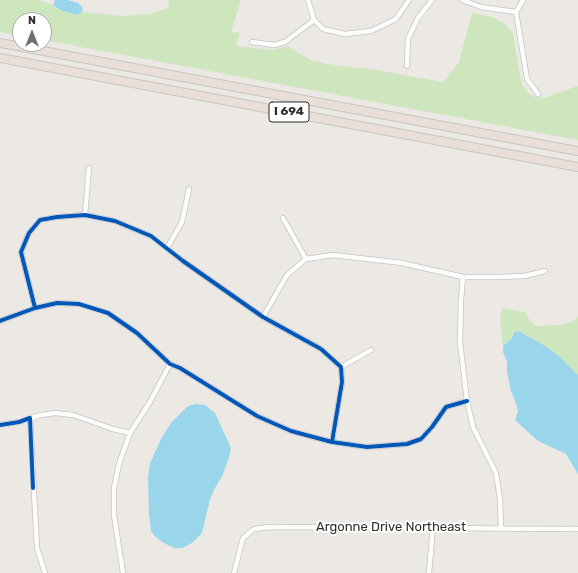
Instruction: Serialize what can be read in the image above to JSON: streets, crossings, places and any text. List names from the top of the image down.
{
  "streets": {
    "highway": ["I 694"],
    "street": ["Argonne Drive Northeast"]
  },
  "north": "top"
}
